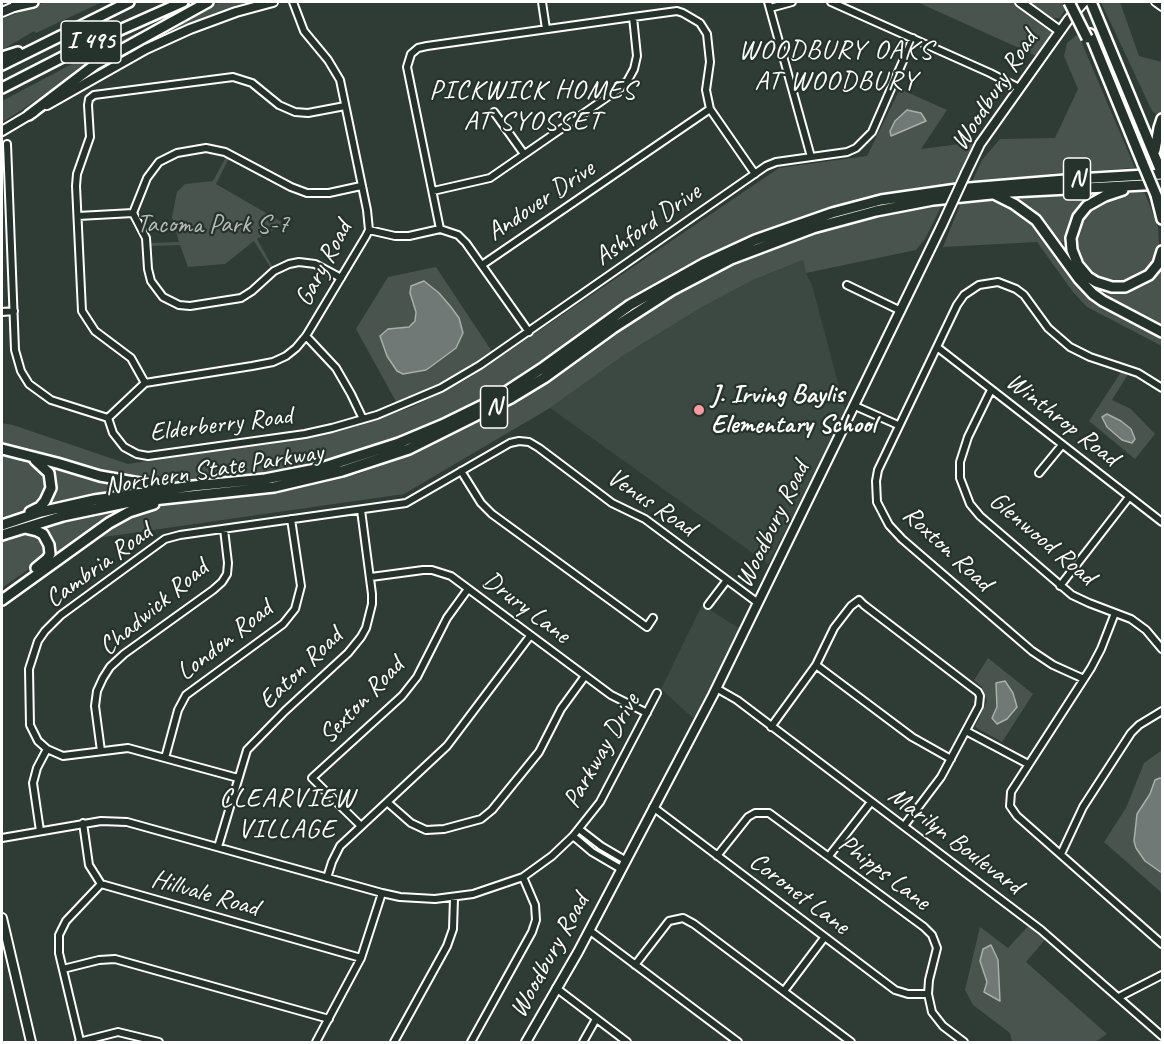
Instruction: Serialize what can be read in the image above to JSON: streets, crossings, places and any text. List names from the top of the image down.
{
  "streets": {
    "highway": ["I 495", "N", "Northern State Parkway"],
    "main road": ["Woodbury Road"],
    "street": [
      "Andover Drive",
      "Ashford Drive",
      "Gary Road",
      "Winthrop Road",
      "Elderberry Road",
      "Venus Road",
      "Glenwood Road",
      "Roxton Road",
      "Cambria Road",
      "Chadwick Road",
      "Drury Lane",
      "London Road",
      "Eaton Road",
      "Sexton Road",
      "Parkway Drive",
      "Marilyn Boulevard",
      "Phipps Lane",
      "Hillvale Road",
      "Coronet Lane"
    ]
  },
  "crossings": [
    ["Woodbury Road", "Venus Road"],
    ["Woodbury Road", "Marilyn Boulevard"],
    ["Woodbury Road", "Coronet Lane"],
    ["Ashford Drive", "Elderberry Road"],
    ["Winthrop Road", "Glenwood Road"],
    ["Winthrop Road", "Roxton Road"],
    ["Venus Road", "Cambria Road"],
    ["Cambria Road", "Chadwick Road"],
    ["Cambria Road", "London Road"],
    ["Cambria Road", "Eaton Road"],
    ["Drury Lane", "Eaton Road"],
    ["Drury Lane", "Sexton Road"],
    ["Drury Lane", "Parkway Drive"],
    ["Eaton Road", "Parkway Drive"],
    ["Phipps Lane", "Coronet Lane"]
  ],
  "districts": ["WOODBURY OAKS AT WOODBURY", "PICKWICK HOMES AT SYOSSET", "CLEARVIEW VILLAGE"],
  "parks": ["Tacoma Park S-7"],
  "places": ["J. Irving Baylis Elementary School"]
}
